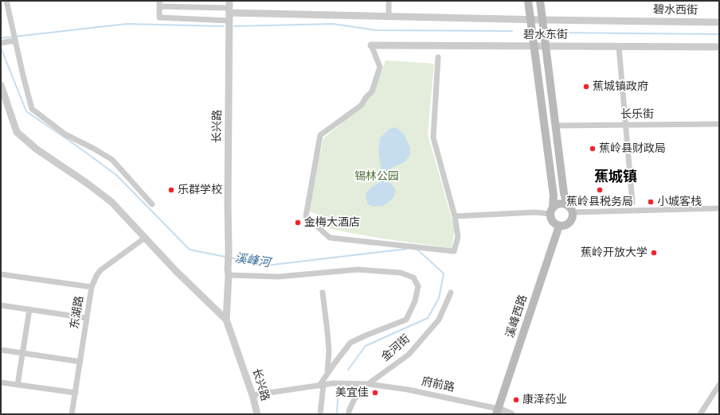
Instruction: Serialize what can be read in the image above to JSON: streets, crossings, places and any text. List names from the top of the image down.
{
  "streets": {
    "main road": ["溪峰西路"],
    "street": [
      "碧水西街",
      "碧水东街",
      "长乐街",
      "长兴路",
      "东湖路",
      "金河街",
      "府前路"
    ]
  },
  "crossings": [
    ["碧水西街", "长兴路"],
    ["溪峰西路", "府前路"],
    ["金河街", "府前路"]
  ],
  "districts": ["蕉城镇"],
  "water": ["溪峰河"],
  "parks": ["锡林公园"],
  "places": [
    "蕉城镇政府",
    "蕉岭县财政局",
    "乐群学校",
    "蕉岭县税务局",
    "小城客栈",
    "金梅大酒店",
    "蕉岭开放大学",
    "美宜佳",
    "康泽药业"
  ]
}
